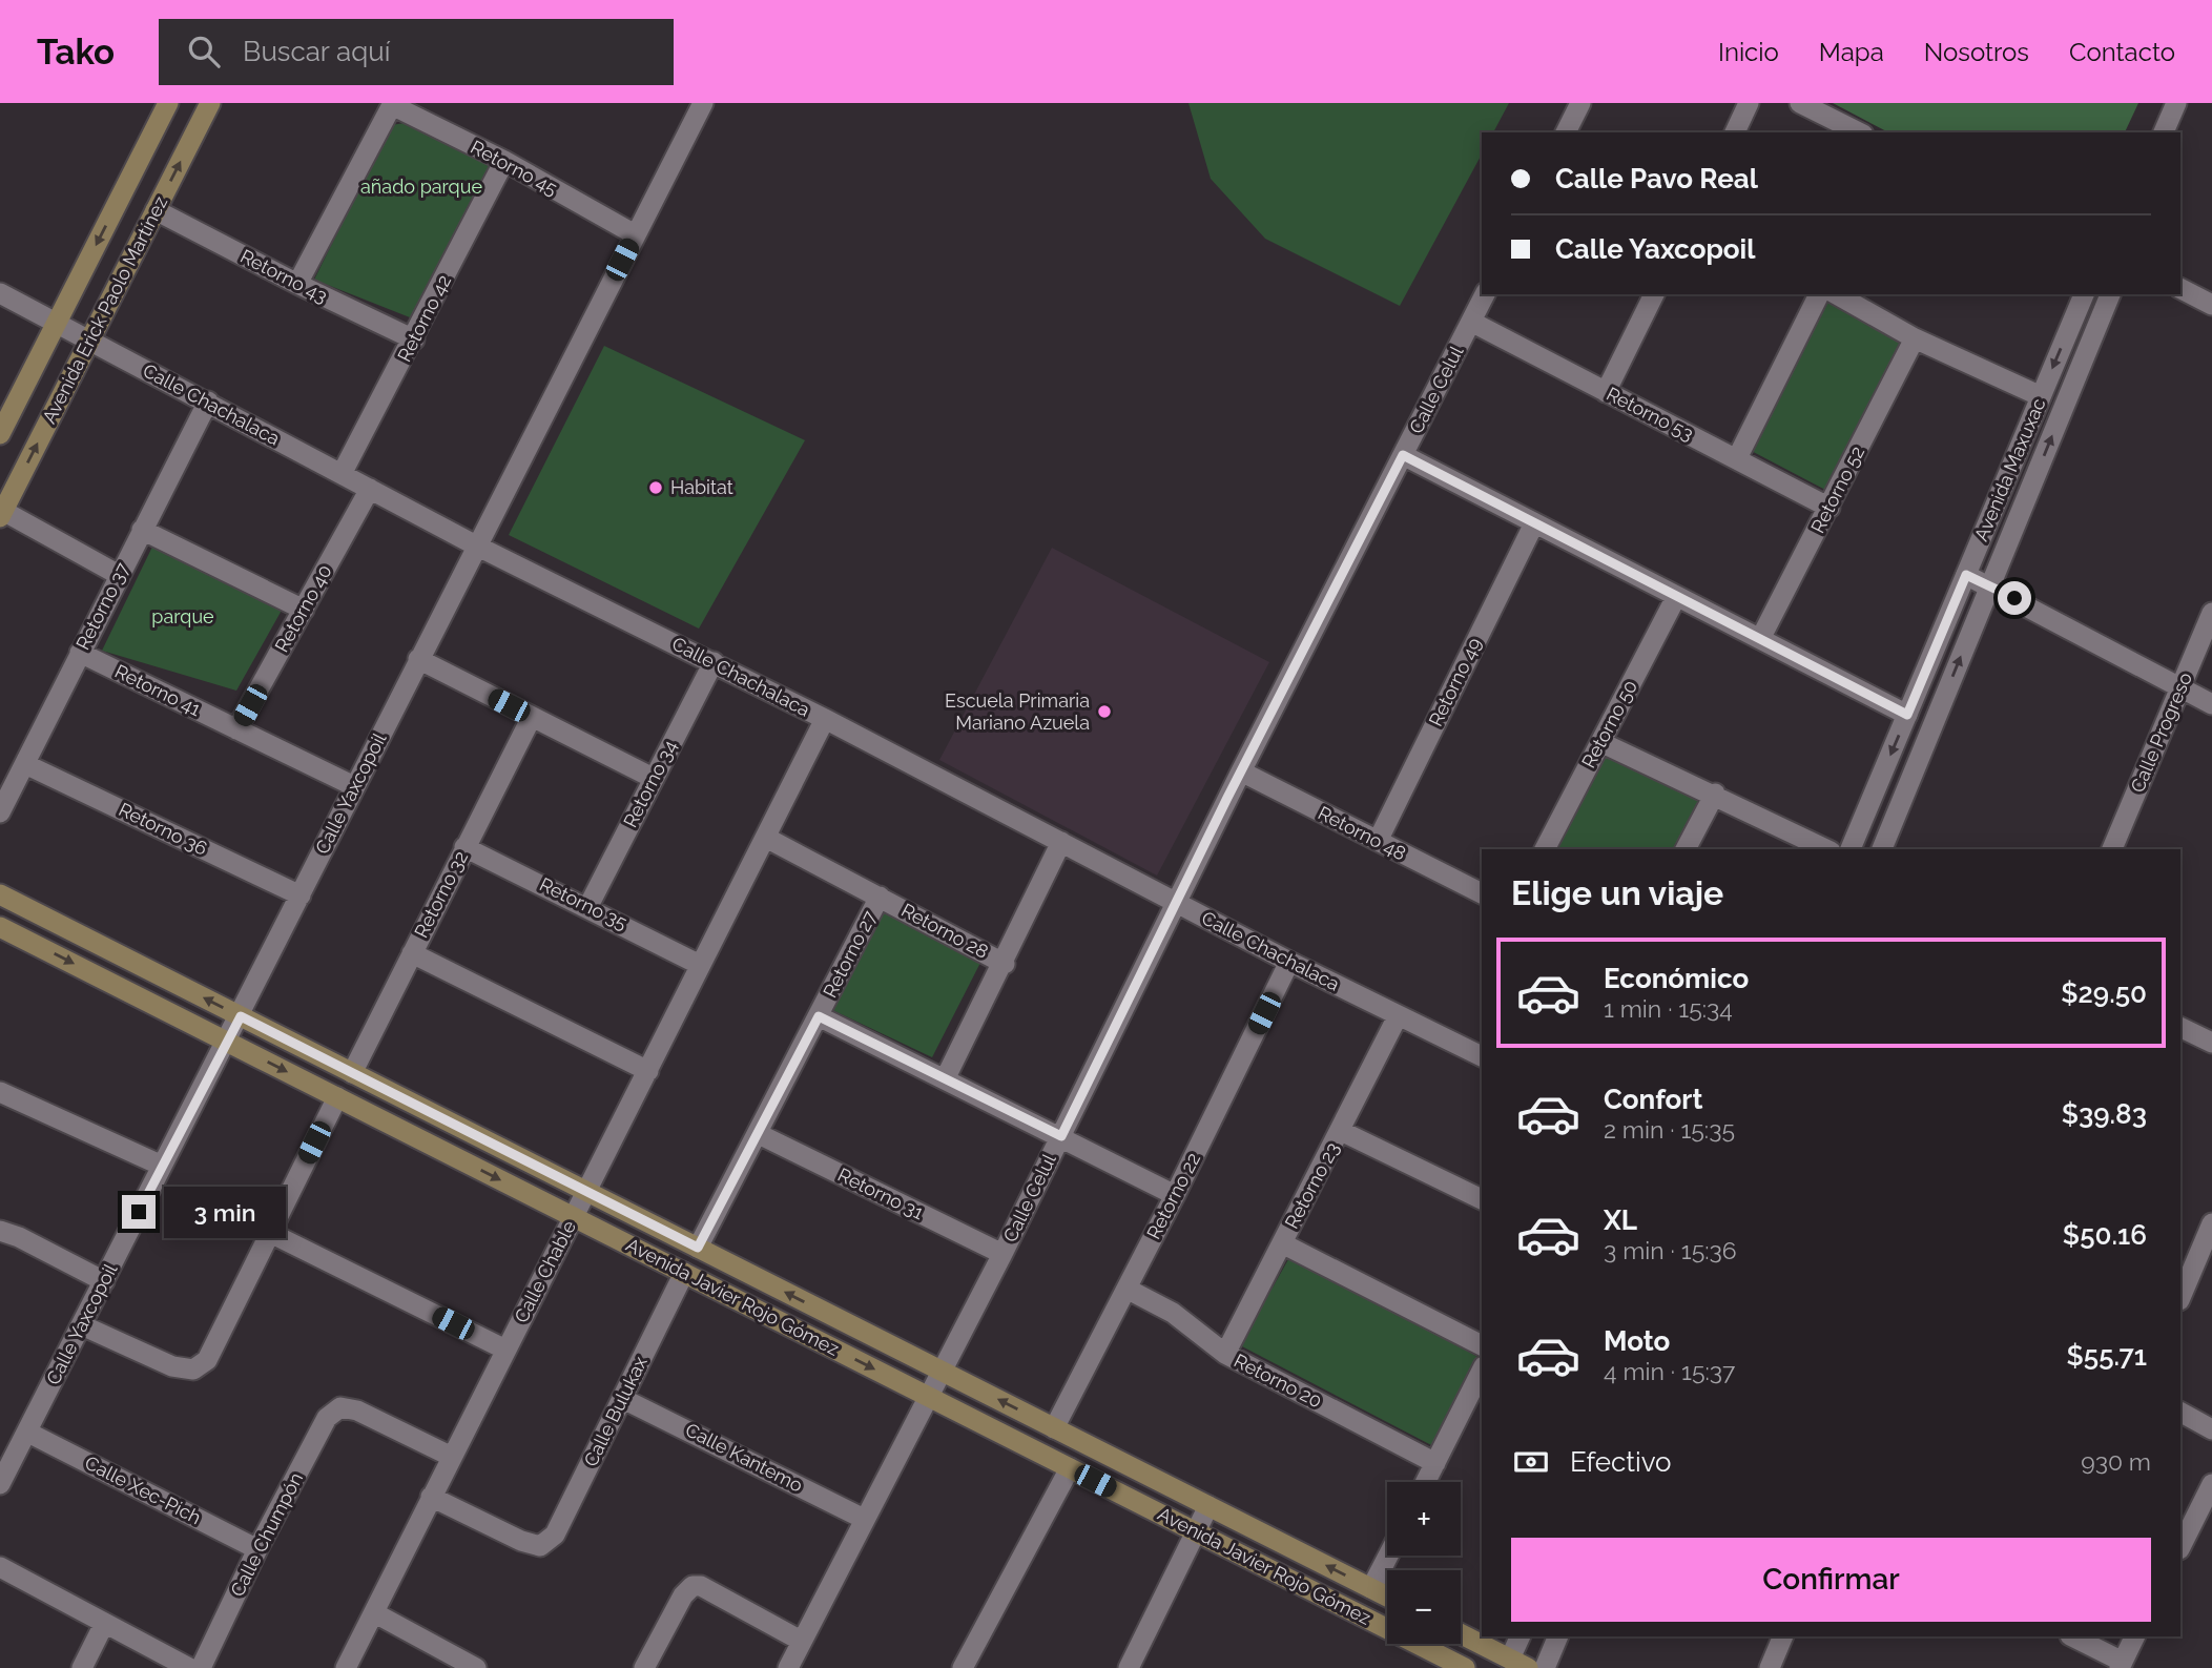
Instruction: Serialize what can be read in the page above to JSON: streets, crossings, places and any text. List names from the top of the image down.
{
  "streets": {
    "main road": ["Avenida Erick Paolo Martínez", "Avenida Javier Rojo Gómez"],
    "street": [
      "Retorno 45",
      "Retorno 43",
      "Retorno 42",
      "Calle Celul",
      "Calle Chachalaca",
      "Retorno 53",
      "Avenida Maxuxac",
      "Retorno 52",
      "Retorno 37",
      "Retorno 40",
      "Retorno 49",
      "Retorno 41",
      "Retorno 50",
      "Calle Progreso",
      "Retorno 34",
      "Calle Yaxcopoil",
      "Retorno 36",
      "Retorno 48",
      "Retorno 32",
      "Retorno 35",
      "Retorno 28",
      "Retorno 27",
      "Retorno 23",
      "Retorno 31",
      "Retorno 22",
      "Calle Chable",
      "Retorno 20",
      "Calle Bulukax",
      "Calle Kantemo",
      "Calle Xec-Pich",
      "Calle Chumpón"
    ]
  },
  "crossings": [
    ["Retorno 45", "Retorno 42"],
    ["Retorno 45", "Calle Yaxcopoil"],
    ["Retorno 43", "Avenida Erick Paolo Martínez"],
    ["Retorno 43", "Retorno 42"],
    ["Avenida Erick Paolo Martínez", "Calle Chachalaca"],
    ["Retorno 42", "Calle Chachalaca"],
    ["Calle Celul", "Calle Chachalaca"],
    ["Calle Celul", "Retorno 53"],
    ["Calle Celul", "Retorno 48"],
    ["Calle Celul", "Retorno 31"],
    ["Calle Celul", "Avenida Javier Rojo Gómez"],
    ["Calle Celul", "Calle Kantemo"],
    ["Calle Chachalaca", "Retorno 37"],
    ["Calle Chachalaca", "Retorno 40"],
    ["Calle Chachalaca", "Retorno 34"],
    ["Calle Chachalaca", "Calle Yaxcopoil"],
    ["Calle Chachalaca", "Retorno 23"],
    ["Calle Chachalaca", "Retorno 22"],
    ["Calle Chachalaca", "Calle Chable"],
    ["Retorno 53", "Retorno 52"],
    ["Retorno 37", "Retorno 41"],
    ["Retorno 37", "Retorno 36"],
    ["Retorno 40", "Retorno 41"],
    ["Retorno 49", "Retorno 48"],
    ["Retorno 41", "Calle Yaxcopoil"],
    ["Retorno 34", "Retorno 35"],
    ["Calle Yaxcopoil", "Retorno 36"],
    ["Calle Yaxcopoil", "Avenida Javier Rojo Gómez"],
    ["Calle Yaxcopoil", "Calle Xec-Pich"],
    ["Retorno 32", "Retorno 35"],
    ["Retorno 32", "Avenida Javier Rojo Gómez"],
    ["Retorno 35", "Calle Chable"],
    ["Retorno 28", "Retorno 27"],
    ["Retorno 28", "Calle Chable"],
    ["Retorno 27", "Retorno 31"],
    ["Retorno 27", "Avenida Javier Rojo Gómez"],
    ["Retorno 23", "Retorno 20"],
    ["Retorno 22", "Avenida Javier Rojo Gómez"],
    ["Retorno 22", "Retorno 20"],
    ["Calle Chable", "Avenida Javier Rojo Gómez"],
    ["Calle Chable", "Calle Bulukax"],
    ["Calle Chable", "Calle Chumpón"],
    ["Avenida Javier Rojo Gómez", "Calle Bulukax"],
    ["Calle Bulukax", "Calle Kantemo"],
    ["Calle Xec-Pich", "Calle Chumpón"]
  ],
  "parks": ["añado parque", "parque"],
  "places": ["Habitat", "Escuela Primaria Mariano Azuela"],
  "page": {
    "header": "Tako",
    "search": "Buscar aquí",
    "nav": [
      "Inicio",
      "Mapa",
      "Nosotros",
      "Contacto"
    ],
    "banner": ["Calle Pavo Real", "Calle Yaxcopoil"],
    "heading": "Elige un viaje",
    "list": [
      {
        "name": "Económico",
        "note": "1 min · 15:34",
        "value": "$29.50"
      },
      {
        "name": "Confort",
        "note": "2 min · 15:35",
        "value": "$39.83"
      },
      {
        "name": "XL",
        "note": "3 min · 15:36",
        "value": "$50.16"
      },
      {
        "name": "Moto",
        "note": "4 min · 15:37",
        "value": "$55.71"
      }
    ],
    "bubble": "3 min",
    "pay": ["Efectivo", "930 m"],
    "map_buttons": ["+", "−"],
    "buttons": "Confirmar"
  }
}
